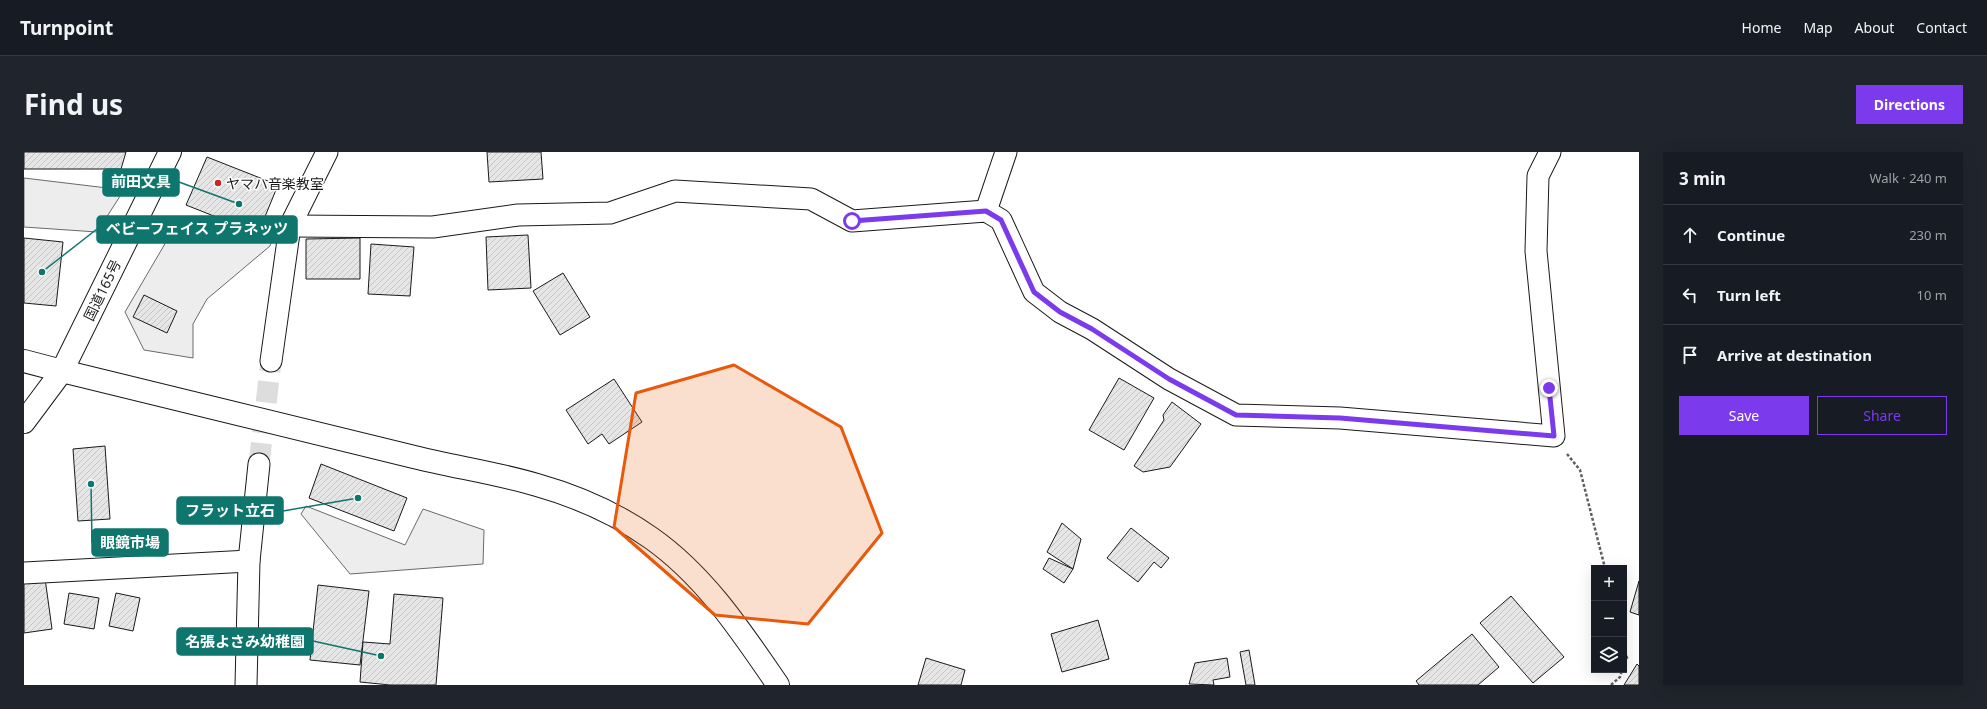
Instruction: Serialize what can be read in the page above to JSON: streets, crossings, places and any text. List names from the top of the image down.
{
  "streets": {
    "main road": ["国道165号"]
  },
  "places": [
    "ヤマハ音楽教室",
    "前田文具",
    "ベビーフェイス プラネッツ",
    "眼鏡市場",
    "フラット立石",
    "名張よさみ幼稚園"
  ],
  "page": {
    "header": "Turnpoint",
    "nav": [
      "Home",
      "Map",
      "About",
      "Contact"
    ],
    "title": "Find us",
    "buttons": [
      "Directions",
      ["Save", "Share"]
    ],
    "heading": ["3 min", "Walk · 240 m"],
    "list": [
      ["Continue", "230 m"],
      ["Turn left", "10 m"],
      "Arrive at destination"
    ],
    "map_buttons": ["+", "−"]
  }
}
